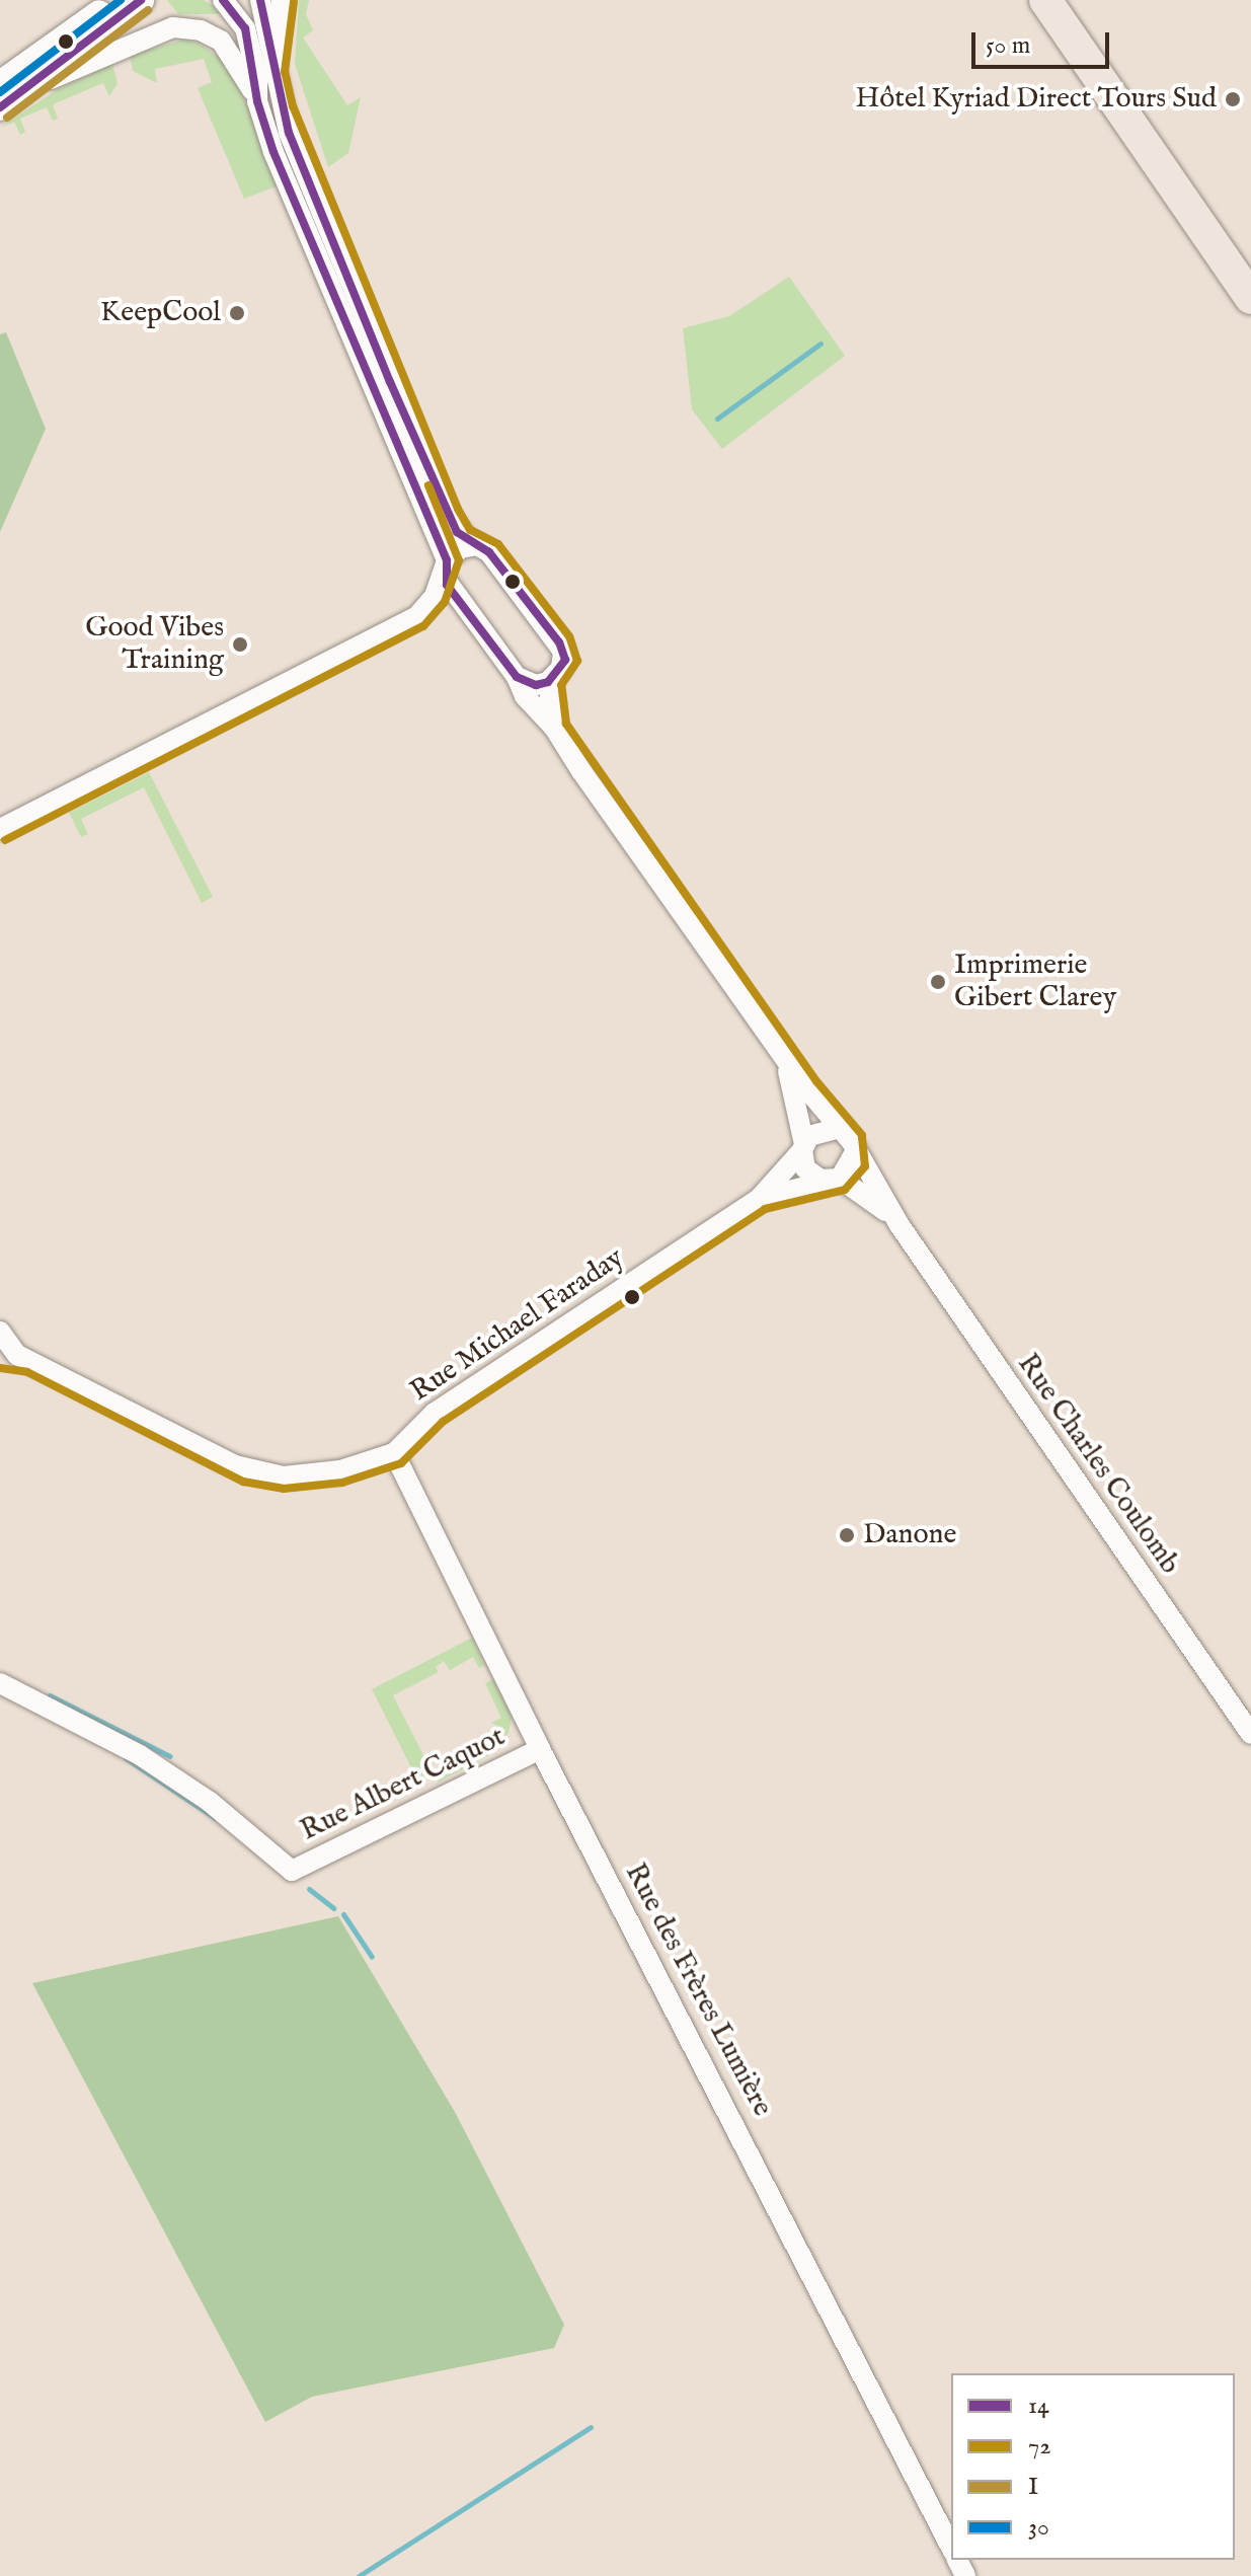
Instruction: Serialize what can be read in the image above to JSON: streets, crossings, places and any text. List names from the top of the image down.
{
  "streets": {
    "street": [
      "Rue Michael Faraday",
      "Rue Charles Coulomb",
      "Rue Albert Caquot",
      "Rue des Frères Lumière"
    ]
  },
  "crossings": [
    ["Rue Michael Faraday", "Rue Charles Coulomb"],
    ["Rue Michael Faraday", "Rue des Frères Lumière"],
    ["Rue Albert Caquot", "Rue des Frères Lumière"]
  ],
  "places": [
    "Hôtel Kyriad Direct Tours Sud",
    "KeepCool",
    "Good Vibes Training",
    "Imprimerie Gibert Clarey",
    "Danone"
  ],
  "lines": [
    "transit line 14",
    "transit line 30",
    "transit line 72",
    "transit line I"
  ],
  "legend": [
    "14",
    "72",
    "I",
    "30"
  ],
  "scale_bar": "50 m"
}
